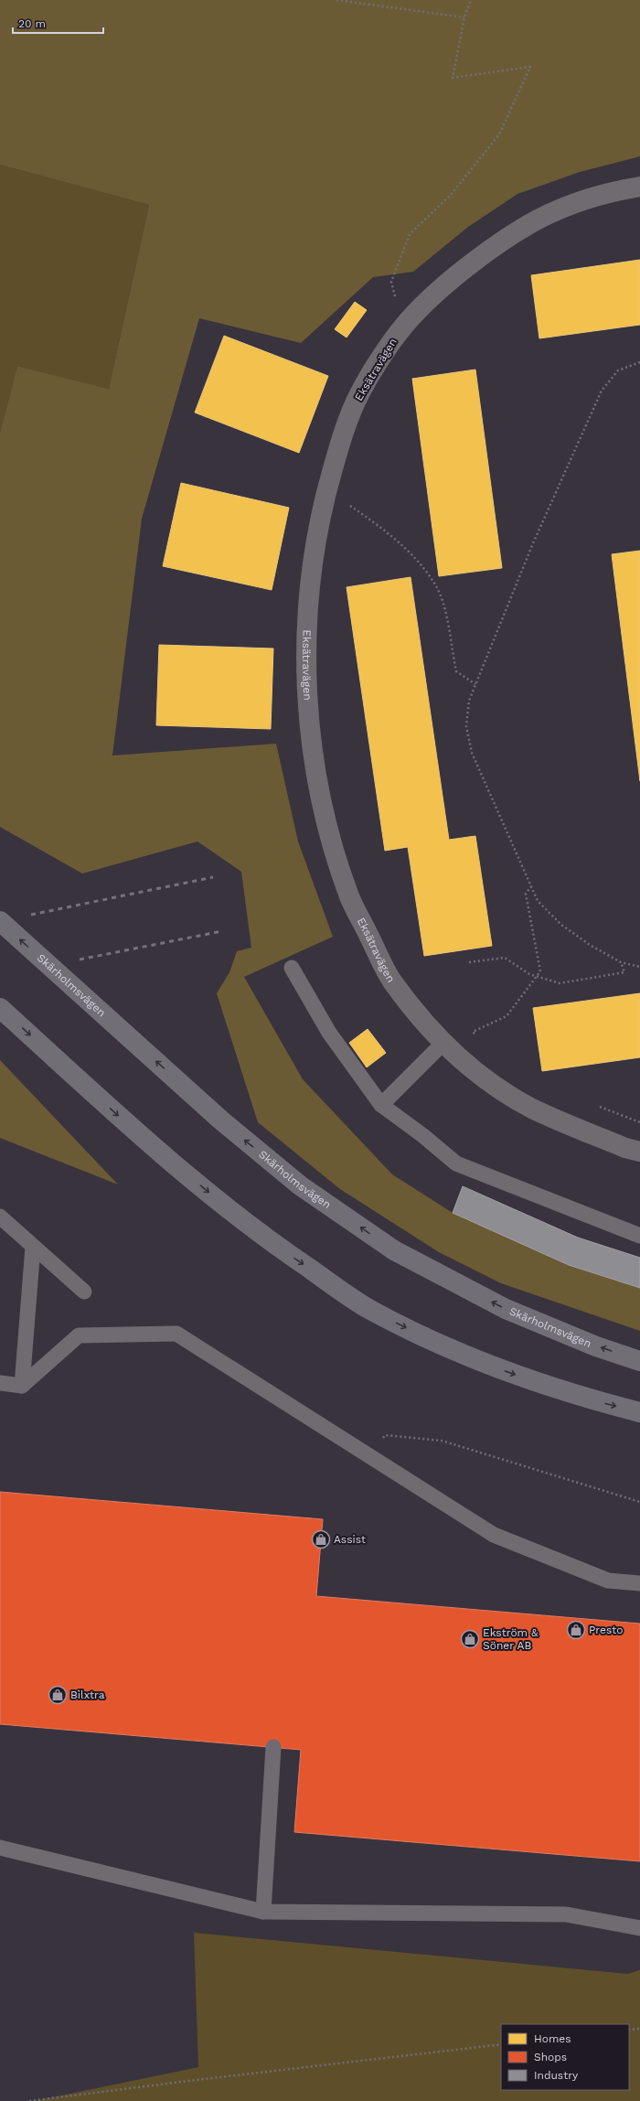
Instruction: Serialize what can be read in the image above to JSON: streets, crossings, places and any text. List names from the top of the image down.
{
  "streets": {
    "main road": ["Skärholmsvägen"],
    "street": ["Eksätravägen"]
  },
  "places": {
    "shop": [
      "Assist",
      "Presto",
      "Ekström & Söner AB",
      "Bilxtra"
    ]
  },
  "legend": ["Homes", "Shops", "Industry"],
  "scale_bar": "20 m"
}
